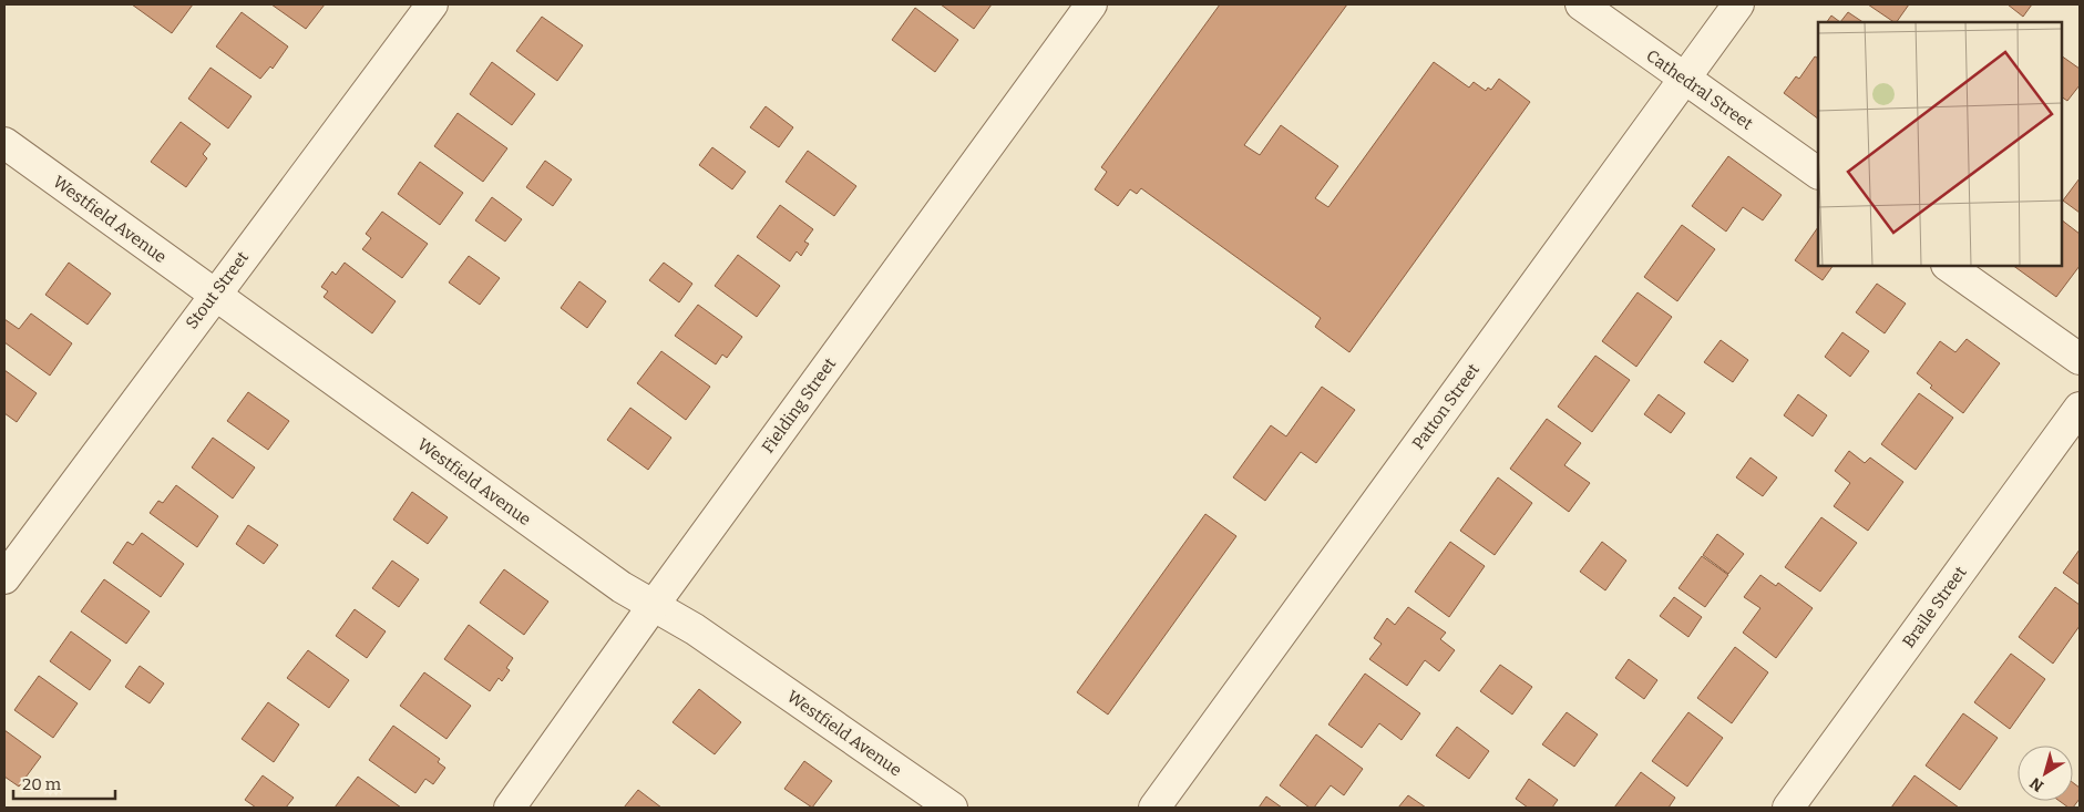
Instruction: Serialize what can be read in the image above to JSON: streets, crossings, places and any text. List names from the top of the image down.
{
  "streets": {
    "street": [
      "Cathedral Street",
      "Westfield Avenue",
      "Stout Street",
      "Fielding Street",
      "Patton Street",
      "Braile Street"
    ]
  },
  "crossings": [
    ["Cathedral Street", "Patton Street"],
    ["Westfield Avenue", "Stout Street"],
    ["Westfield Avenue", "Fielding Street"]
  ],
  "scale_bar": "20 m",
  "north": "bottom left"
}
